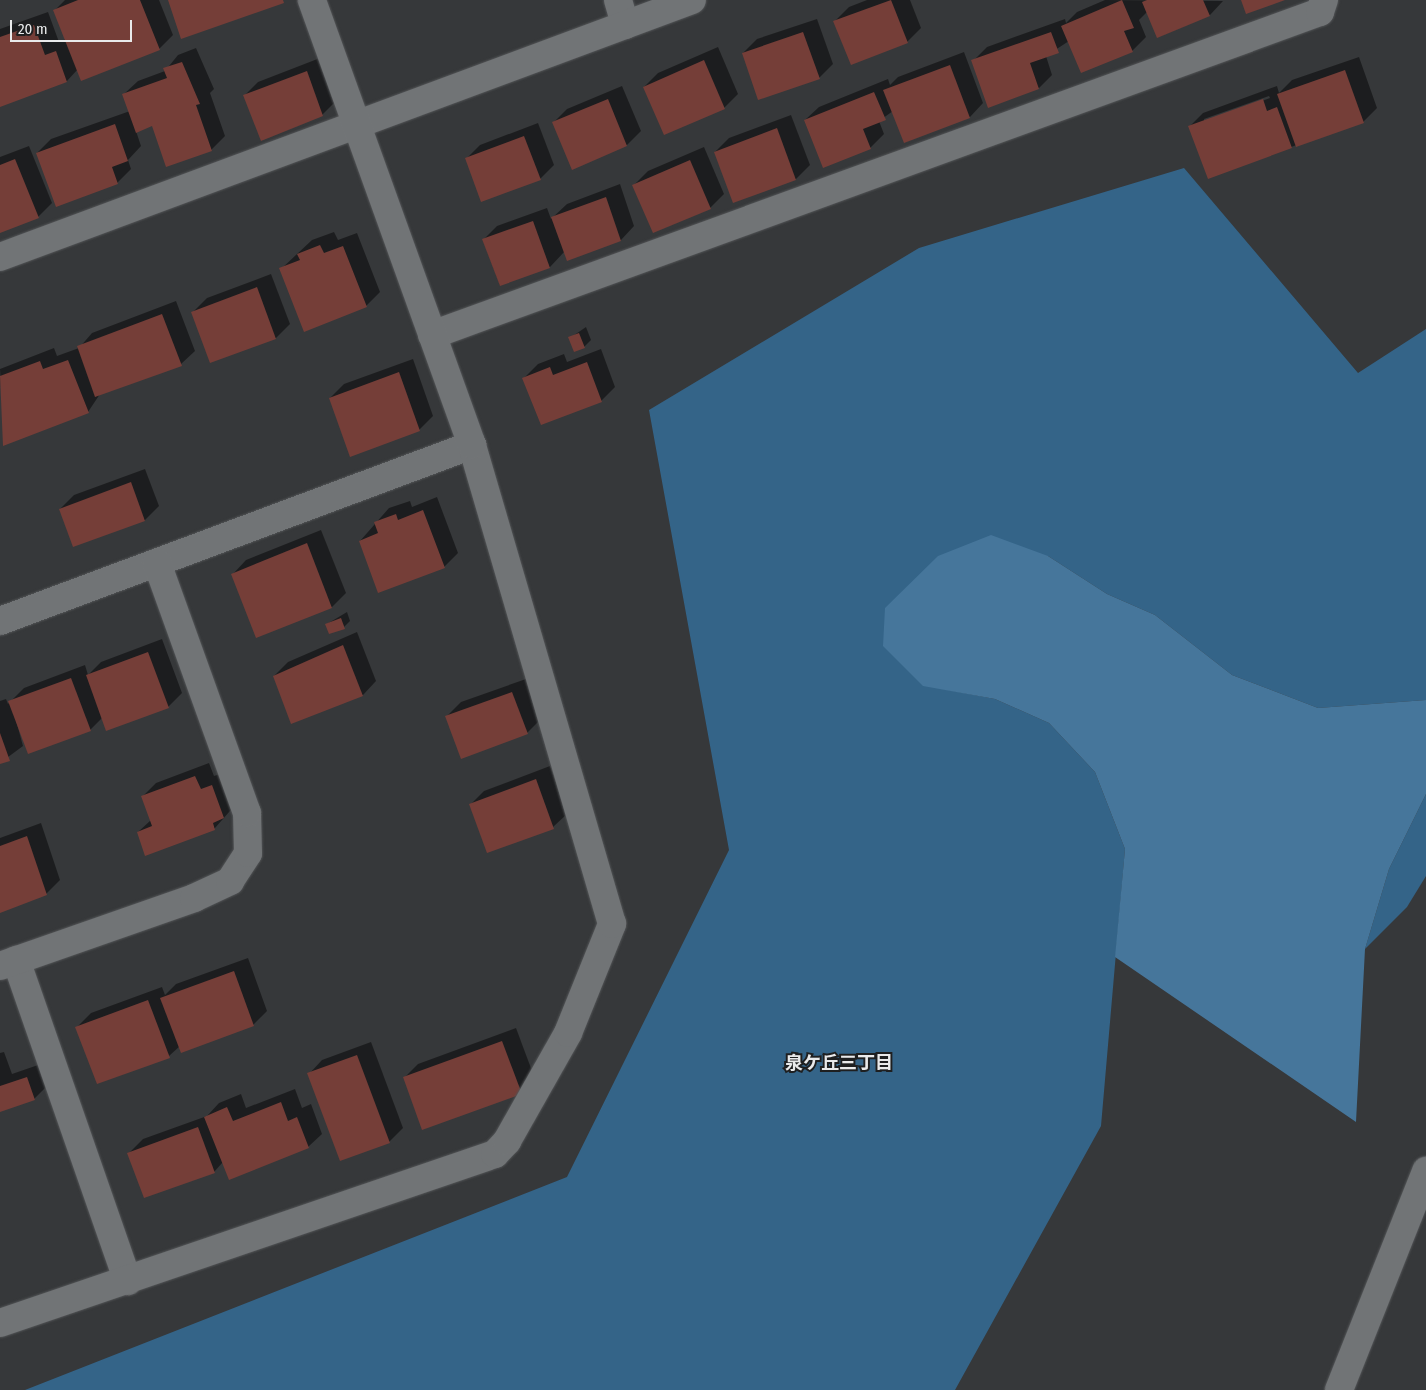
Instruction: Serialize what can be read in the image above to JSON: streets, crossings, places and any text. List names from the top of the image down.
{
  "districts": ["泉ケ丘三丁目"],
  "scale_bar": "20 m"
}
